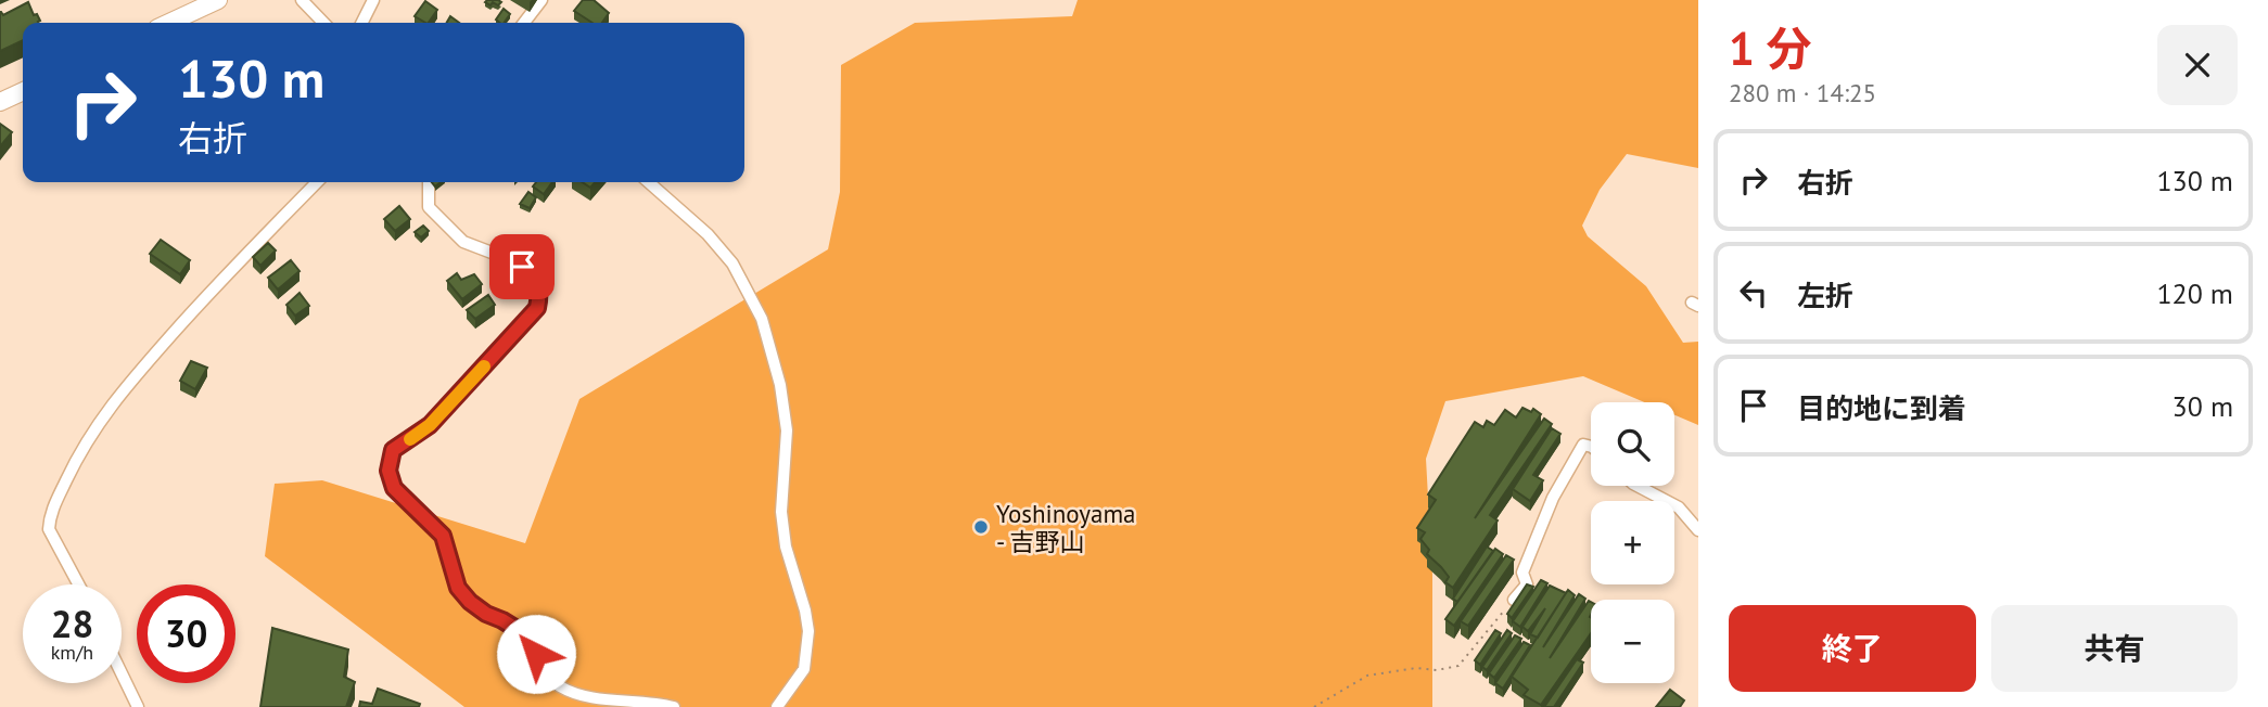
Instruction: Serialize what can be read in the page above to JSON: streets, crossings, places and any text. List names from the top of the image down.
{
  "places": ["Yoshinoyama - 吉野山"],
  "page": {
    "heading": ["1 分", "280 m · 14:25"],
    "turn": ["130 m", "右折"],
    "list": [
      {
        "name": "右折",
        "value": "130 m"
      },
      {
        "name": "左折",
        "value": "120 m"
      },
      {
        "name": "目的地に到着",
        "value": "30 m"
      }
    ],
    "map_buttons": ["+", "−"],
    "speed": "28 km/h",
    "limit": "30",
    "buttons": ["終了", "共有"]
  }
}
